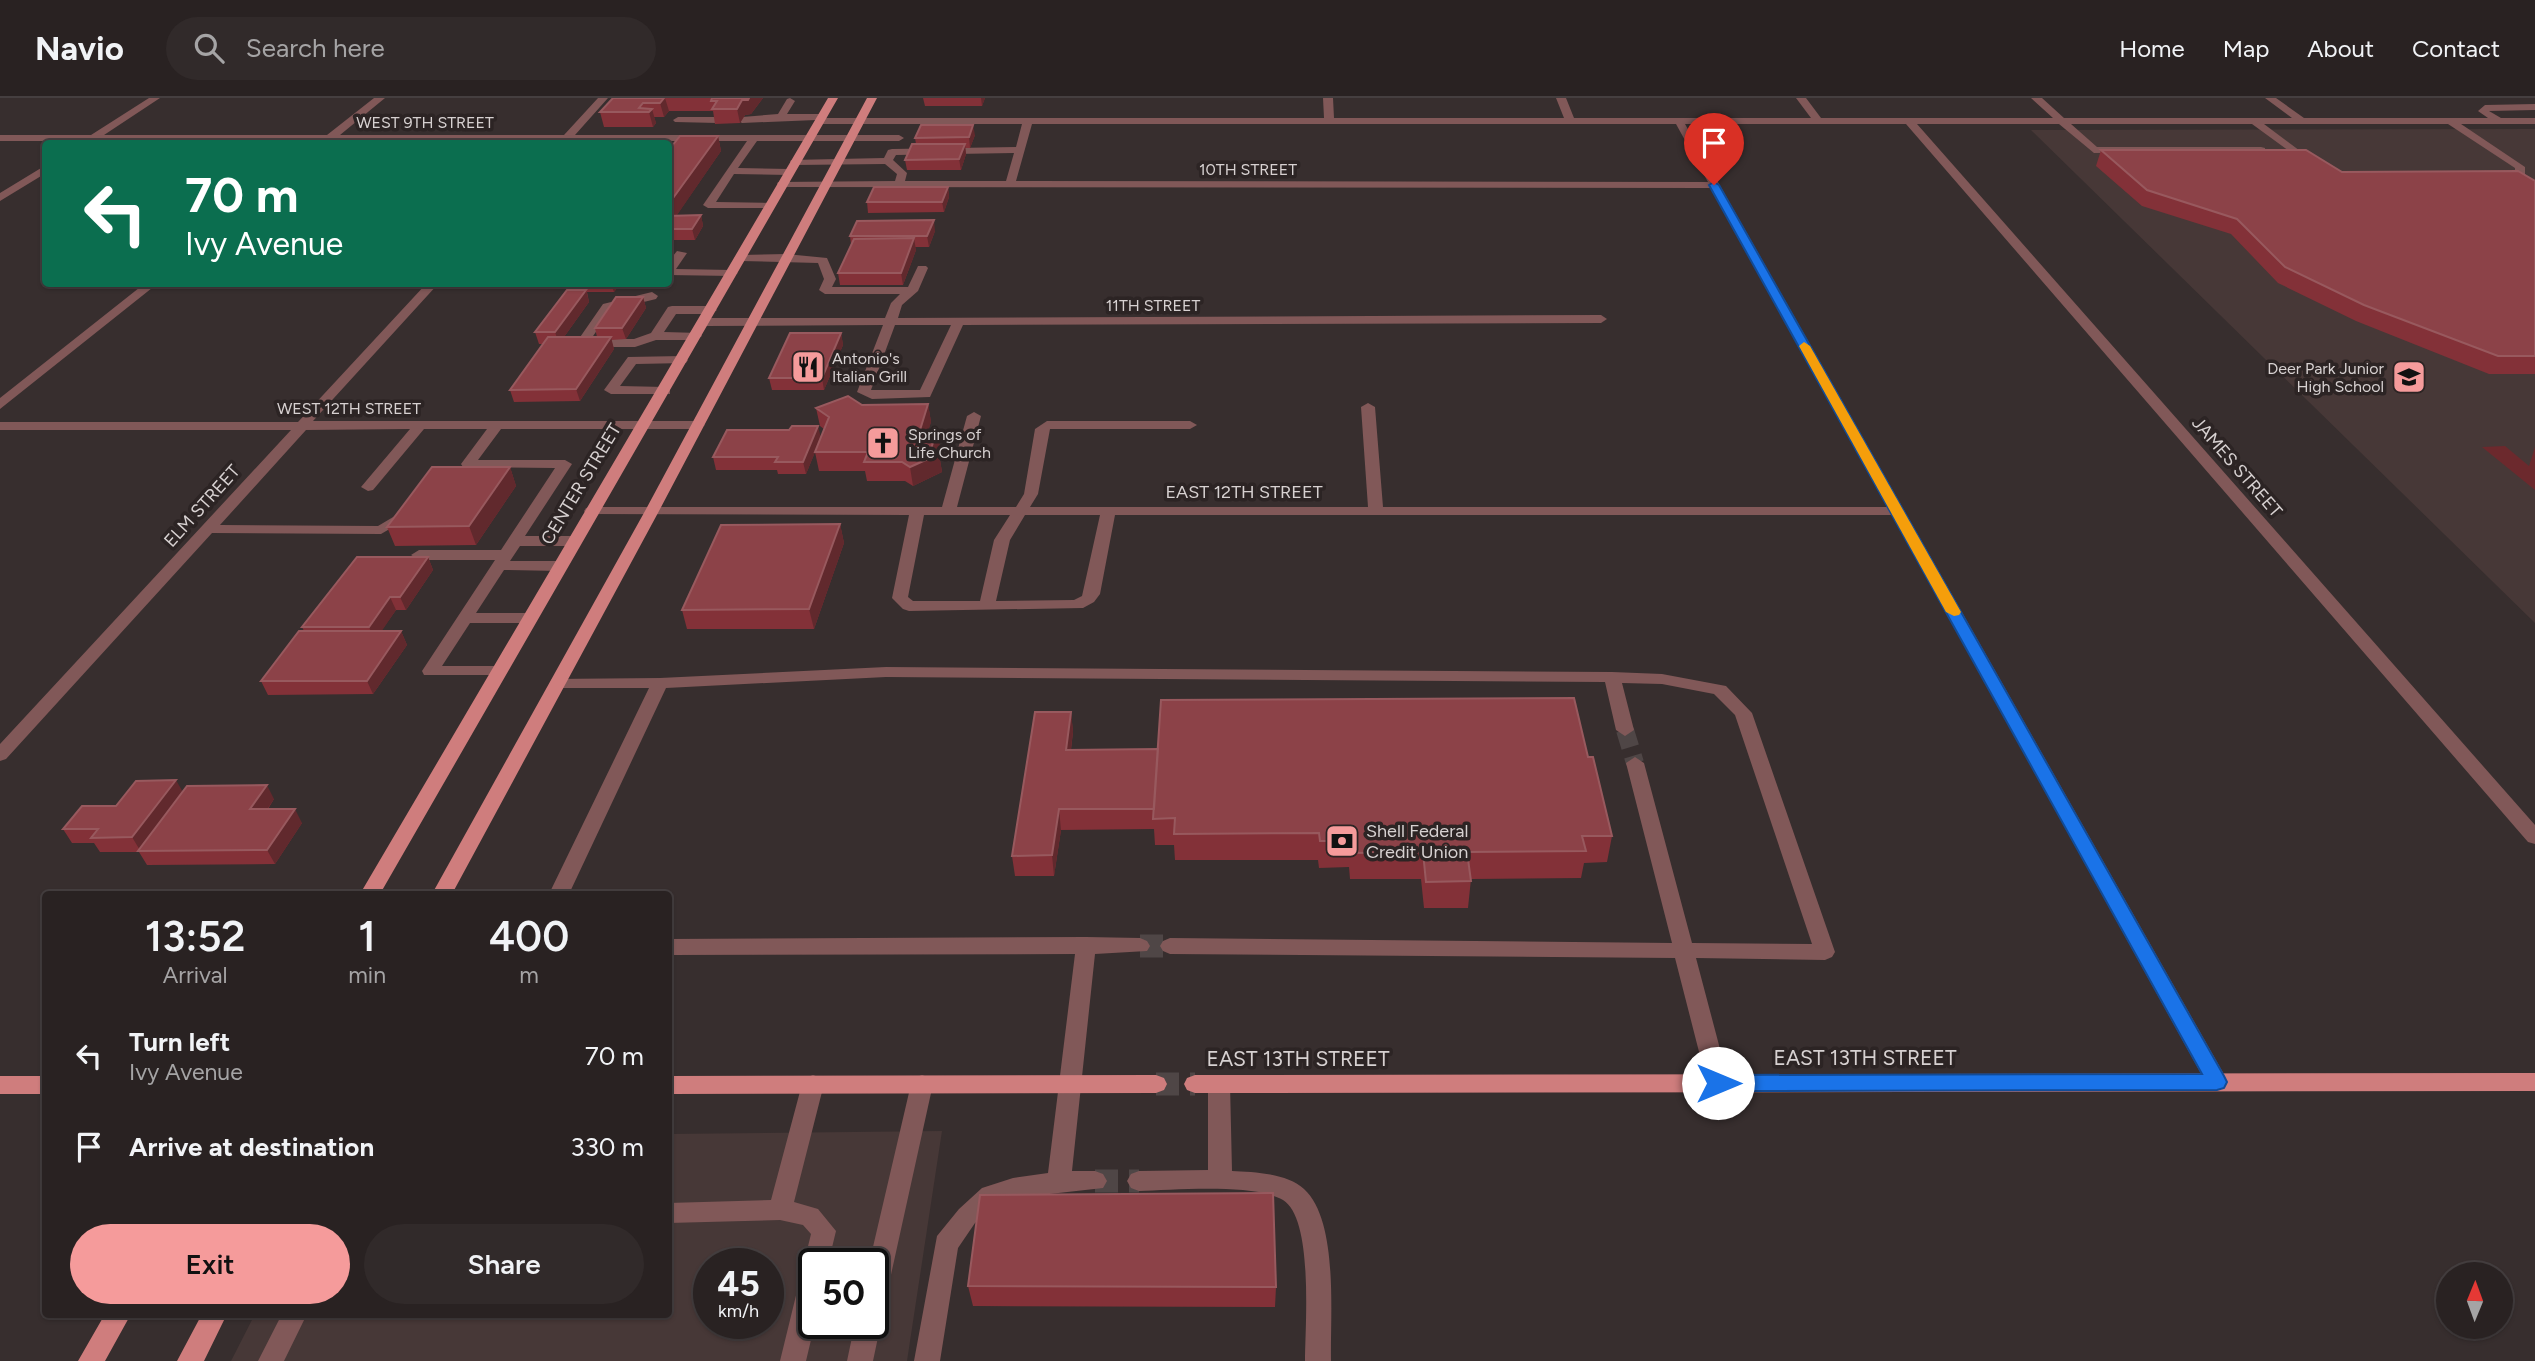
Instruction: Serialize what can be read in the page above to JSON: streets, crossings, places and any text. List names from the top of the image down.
{
  "streets": {
    "main road": ["CENTER STREET", "EAST 13TH STREET"],
    "street": [
      "WEST 9TH STREET",
      "10TH STREET",
      "11TH STREET",
      "WEST 12TH STREET",
      "JAMES STREET",
      "EAST 12TH STREET",
      "ELM STREET"
    ]
  },
  "crossings": [
    ["WEST 9TH STREET", "CENTER STREET"],
    ["10TH STREET", "CENTER STREET"],
    ["11TH STREET", "CENTER STREET"],
    ["WEST 12TH STREET", "CENTER STREET"],
    ["WEST 12TH STREET", "ELM STREET"],
    ["CENTER STREET", "EAST 12TH STREET"]
  ],
  "places": {
    "restaurant": ["Antonio's Italian Grill"],
    "school or university": ["Deer Park Junior High School"],
    "church": ["Springs of Life Church"],
    "bank": ["Shell Federal Credit Union"]
  },
  "north": "top",
  "page": {
    "header": "Navio",
    "search": "Search here",
    "nav": [
      "Home",
      "Map",
      "About",
      "Contact"
    ],
    "turn": ["70 m", "Ivy Avenue"],
    "eta": [
      "13:52",
      "Arrival",
      "1",
      "min",
      "400",
      "m"
    ],
    "list": [
      {
        "name": "Turn left",
        "note": "Ivy Avenue",
        "value": "70 m"
      },
      {
        "name": "Arrive at destination",
        "value": "330 m"
      }
    ],
    "buttons": ["Exit", "Share"],
    "speed": "45 km/h",
    "limit": "50"
  }
}
